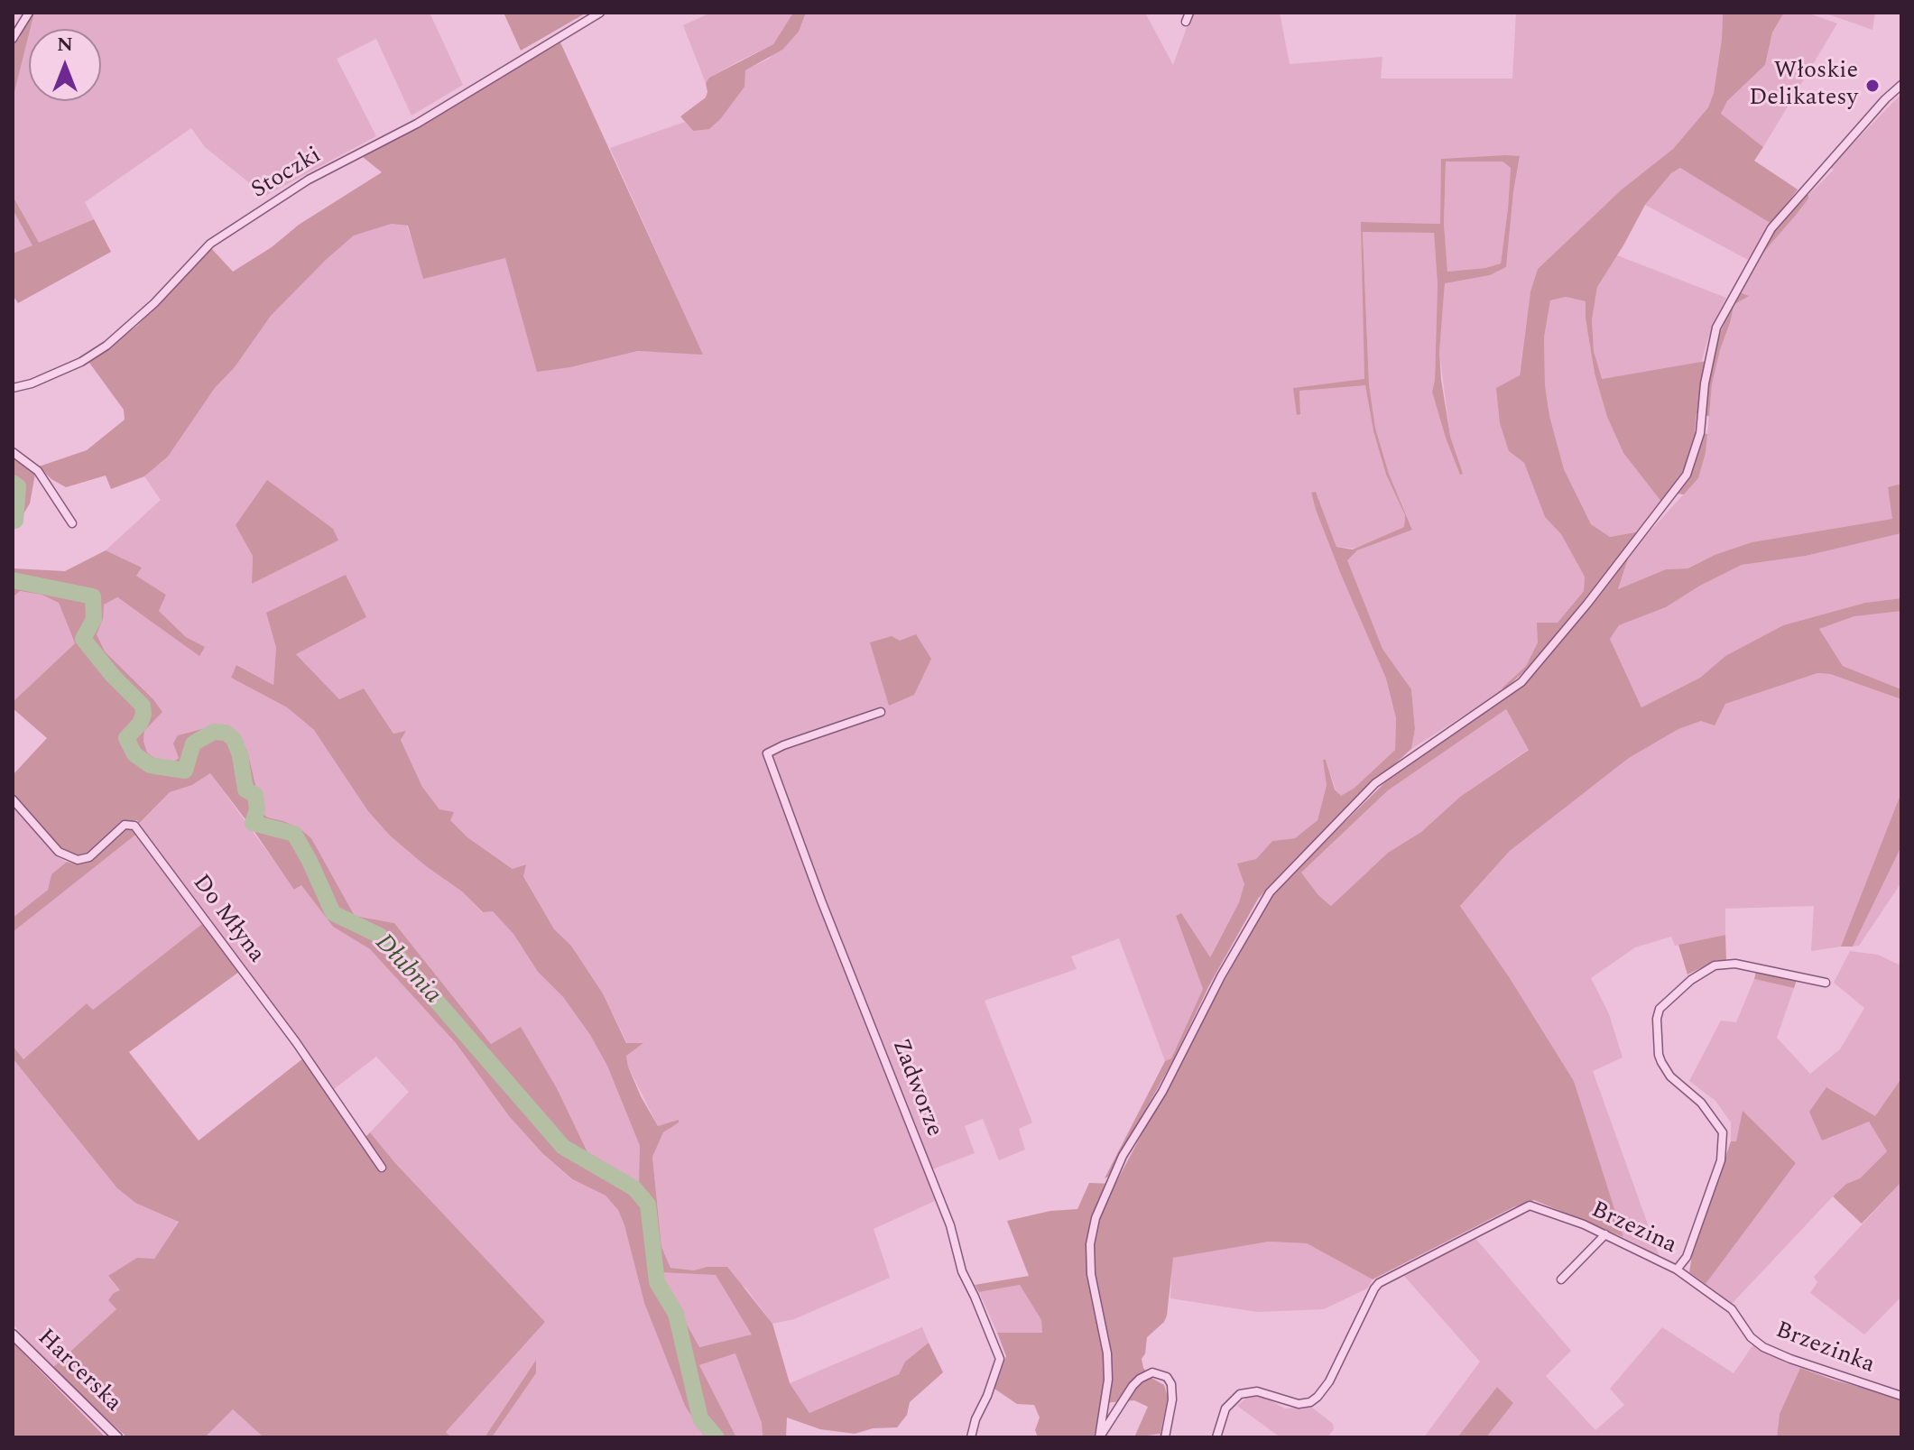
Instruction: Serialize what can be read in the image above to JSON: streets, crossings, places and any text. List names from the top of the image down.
{
  "streets": {
    "street": [
      "Stoczki",
      "Do Młyna",
      "Zadworze",
      "Brzezina",
      "Brzezinka",
      "Harcerska"
    ]
  },
  "crossings": [
    ["Brzezina", "Brzezinka"]
  ],
  "water": ["Dłubnia"],
  "places": ["Włoskie Delikatesy"],
  "north": "top"
}
